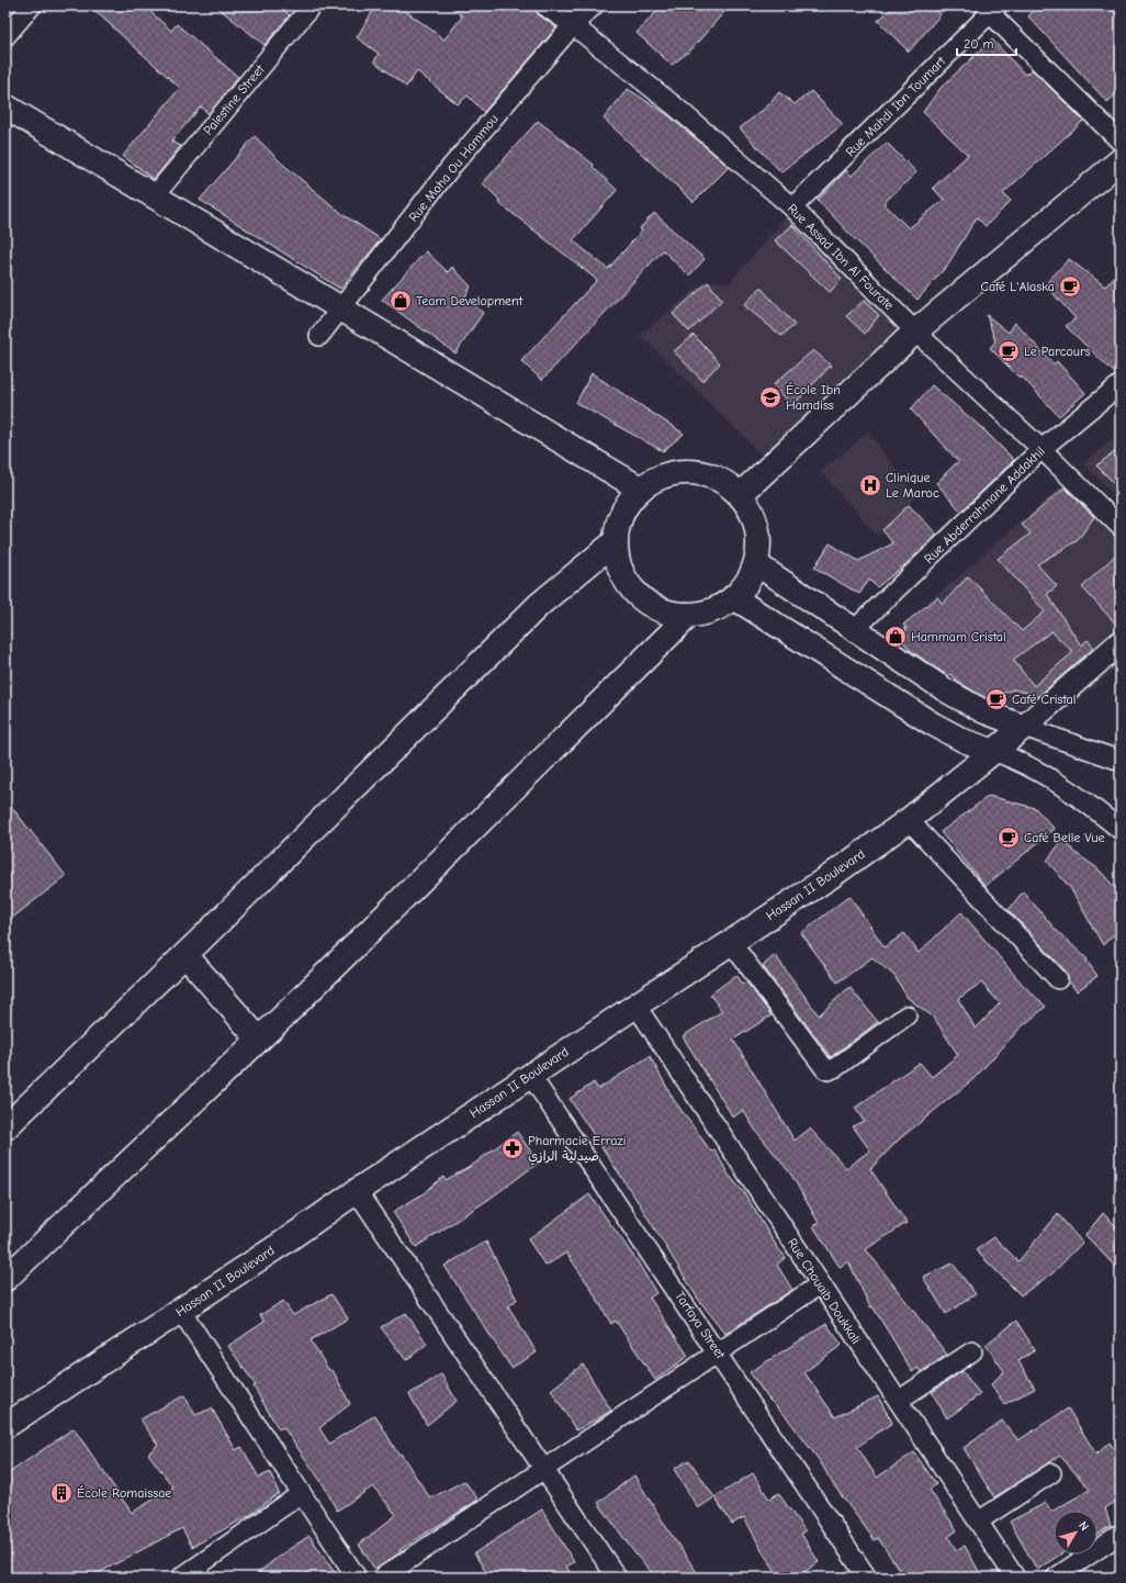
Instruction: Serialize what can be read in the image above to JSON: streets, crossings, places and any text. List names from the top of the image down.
{
  "streets": {
    "main road": ["Hassan II Boulevard"],
    "street": [
      "Palestine Street",
      "Rue Mahdi Ibn Toumart",
      "Rue Moha Ou Hammou",
      "Rue Assad Ibn Al Fourate",
      "Rue Abderrahmane Addakhil",
      "Rue Chouaib Doukkali",
      "Tarfaya Street"
    ]
  },
  "crossings": [
    ["Rue Mahdi Ibn Toumart", "Rue Assad Ibn Al Fourate"],
    ["Rue Moha Ou Hammou", "Rue Assad Ibn Al Fourate"],
    ["Rue Assad Ibn Al Fourate", "Rue Abderrahmane Addakhil"],
    ["Hassan II Boulevard", "Rue Chouaib Doukkali"],
    ["Hassan II Boulevard", "Tarfaya Street"]
  ],
  "places": {
    "cafe": [
      "Café L'Alaska",
      "Le Parcours",
      "Café Cristal",
      "Café Belle Vue"
    ],
    "shop": ["Team Development", "Hammam Cristal"],
    "school or university": ["École Ibn Hamdiss"],
    "hospital": ["Clinique Le Maroc"],
    "pharmacy": ["Pharmacie Errazi صيدلية الرازي"],
    "building": ["École Romaissae"]
  },
  "scale_bar": "20 m",
  "north": "top right"
}
